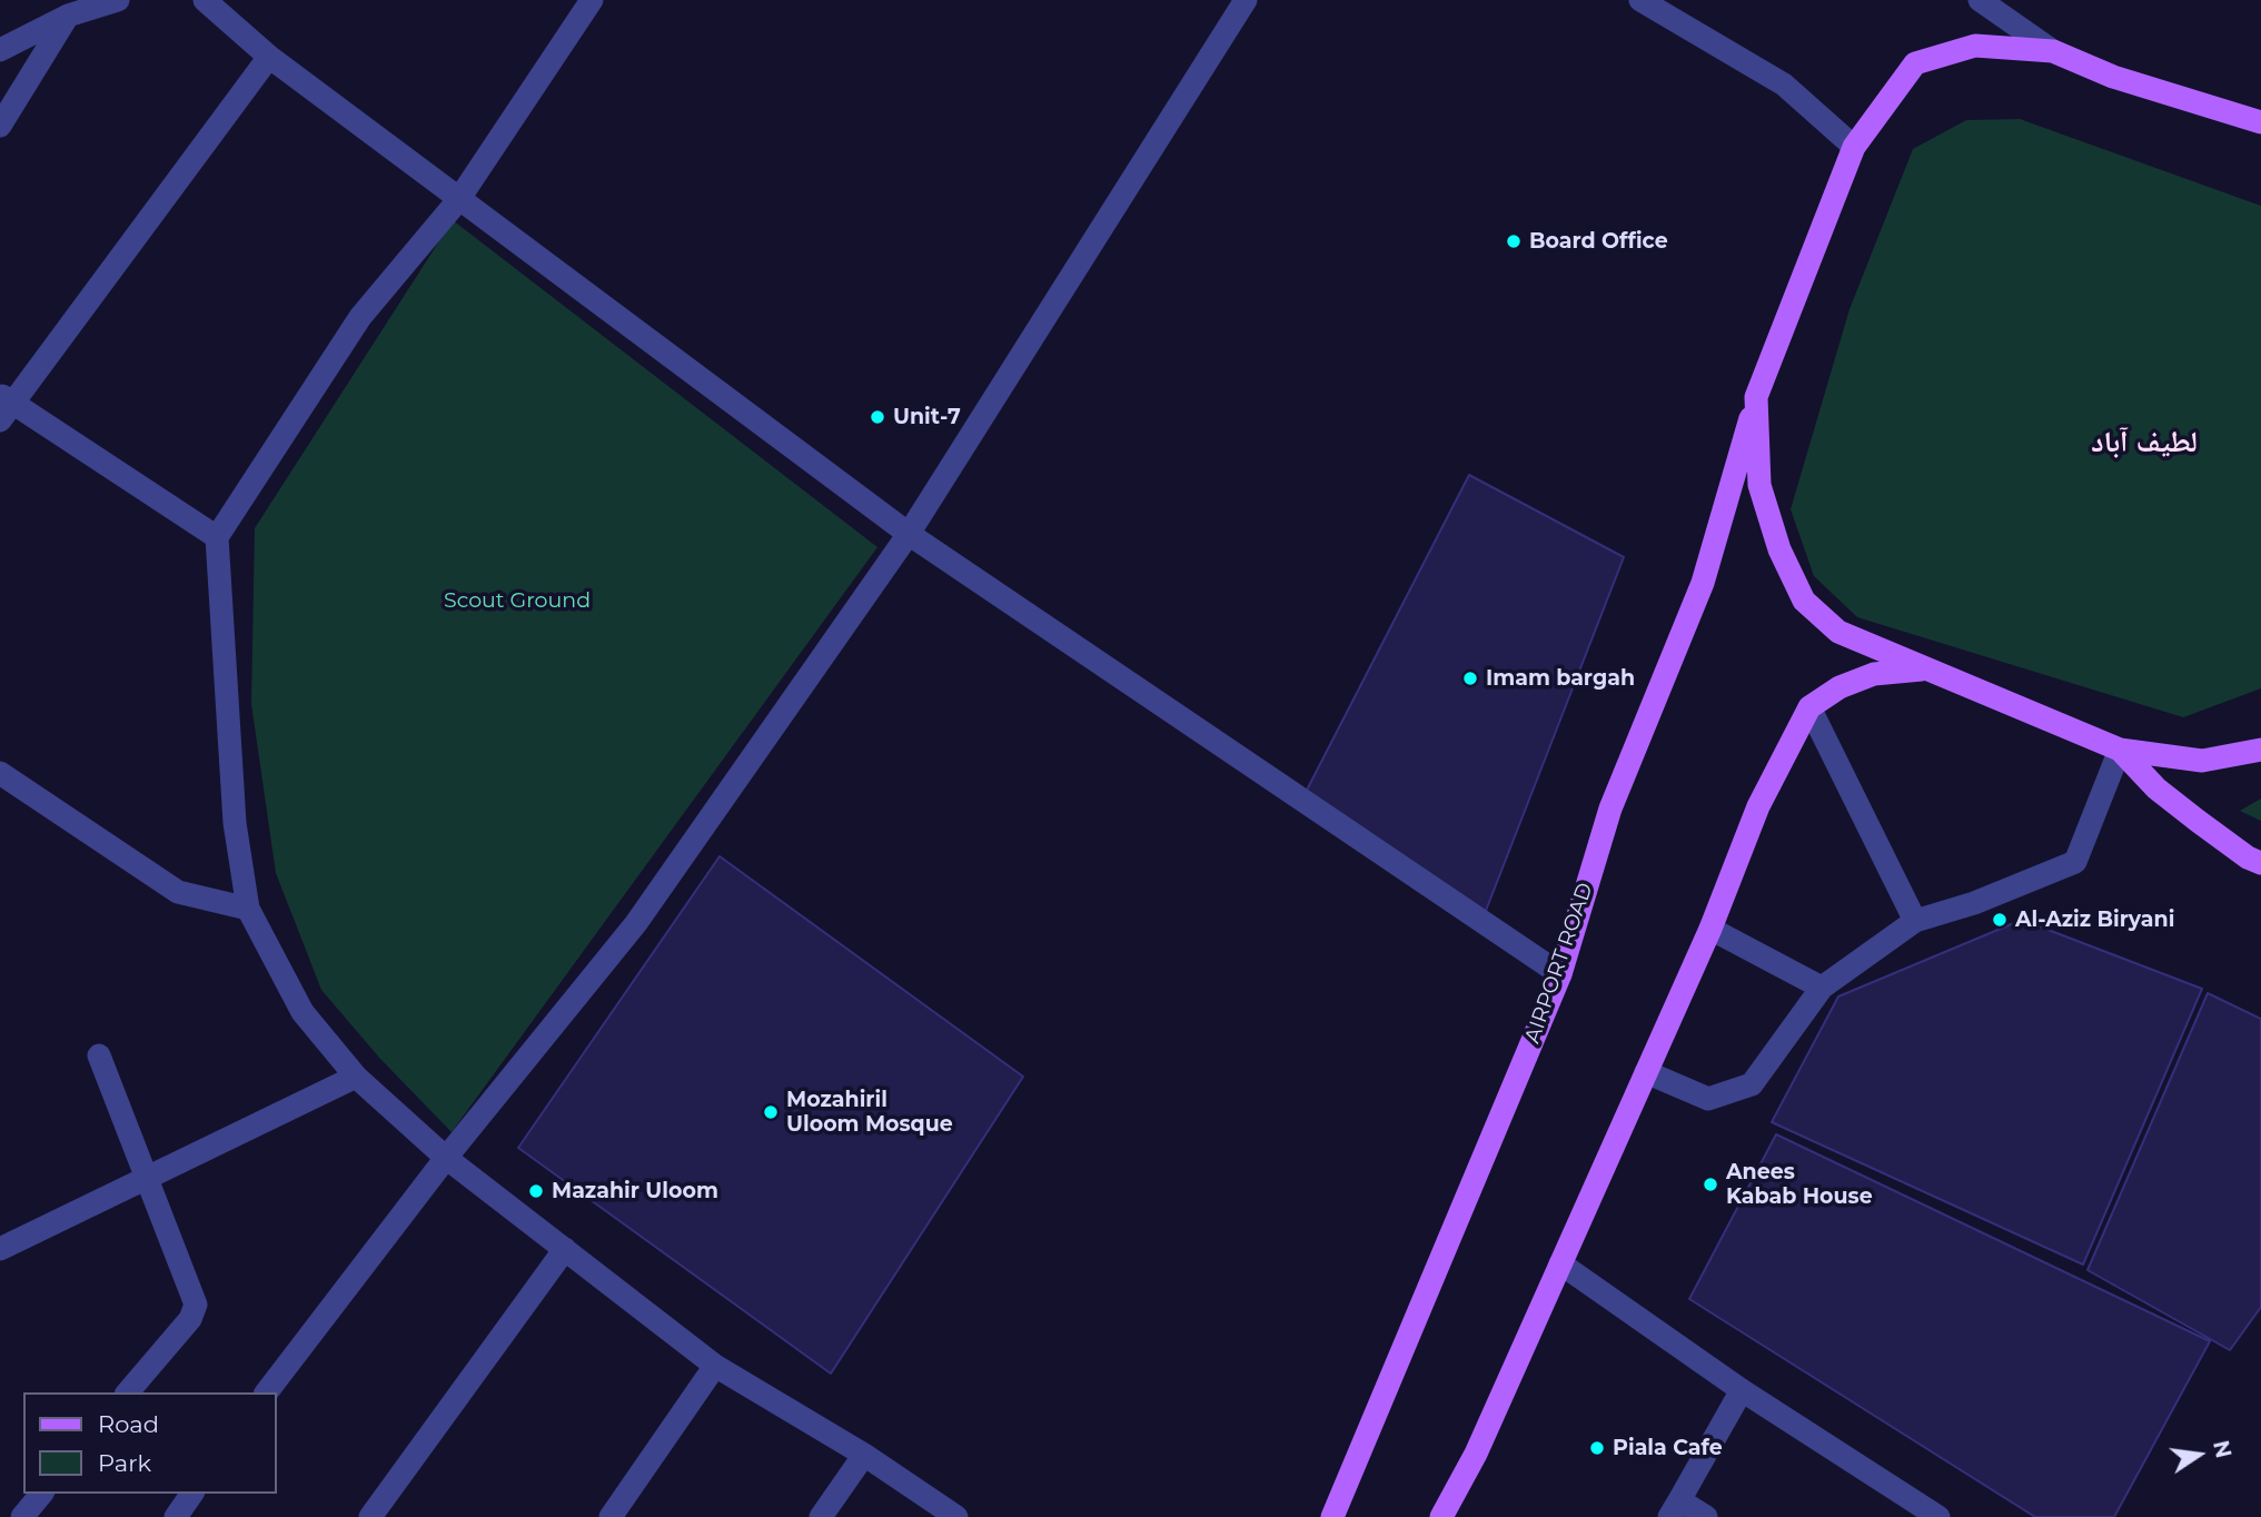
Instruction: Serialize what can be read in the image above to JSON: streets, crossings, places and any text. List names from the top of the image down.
{
  "streets": {
    "main road": ["AIRPORT ROAD"]
  },
  "districts": ["لطیف آباد"],
  "parks": ["Scout Ground"],
  "places": [
    "Board Office",
    "Unit-7",
    "Imam bargah",
    "Al-Aziz Biryani",
    "Mozahiril Uloom Mosque",
    "Anees Kabab House",
    "Mazahir Uloom",
    "Piala Cafe"
  ],
  "legend": ["Road", "Park"],
  "north": "right"
}
